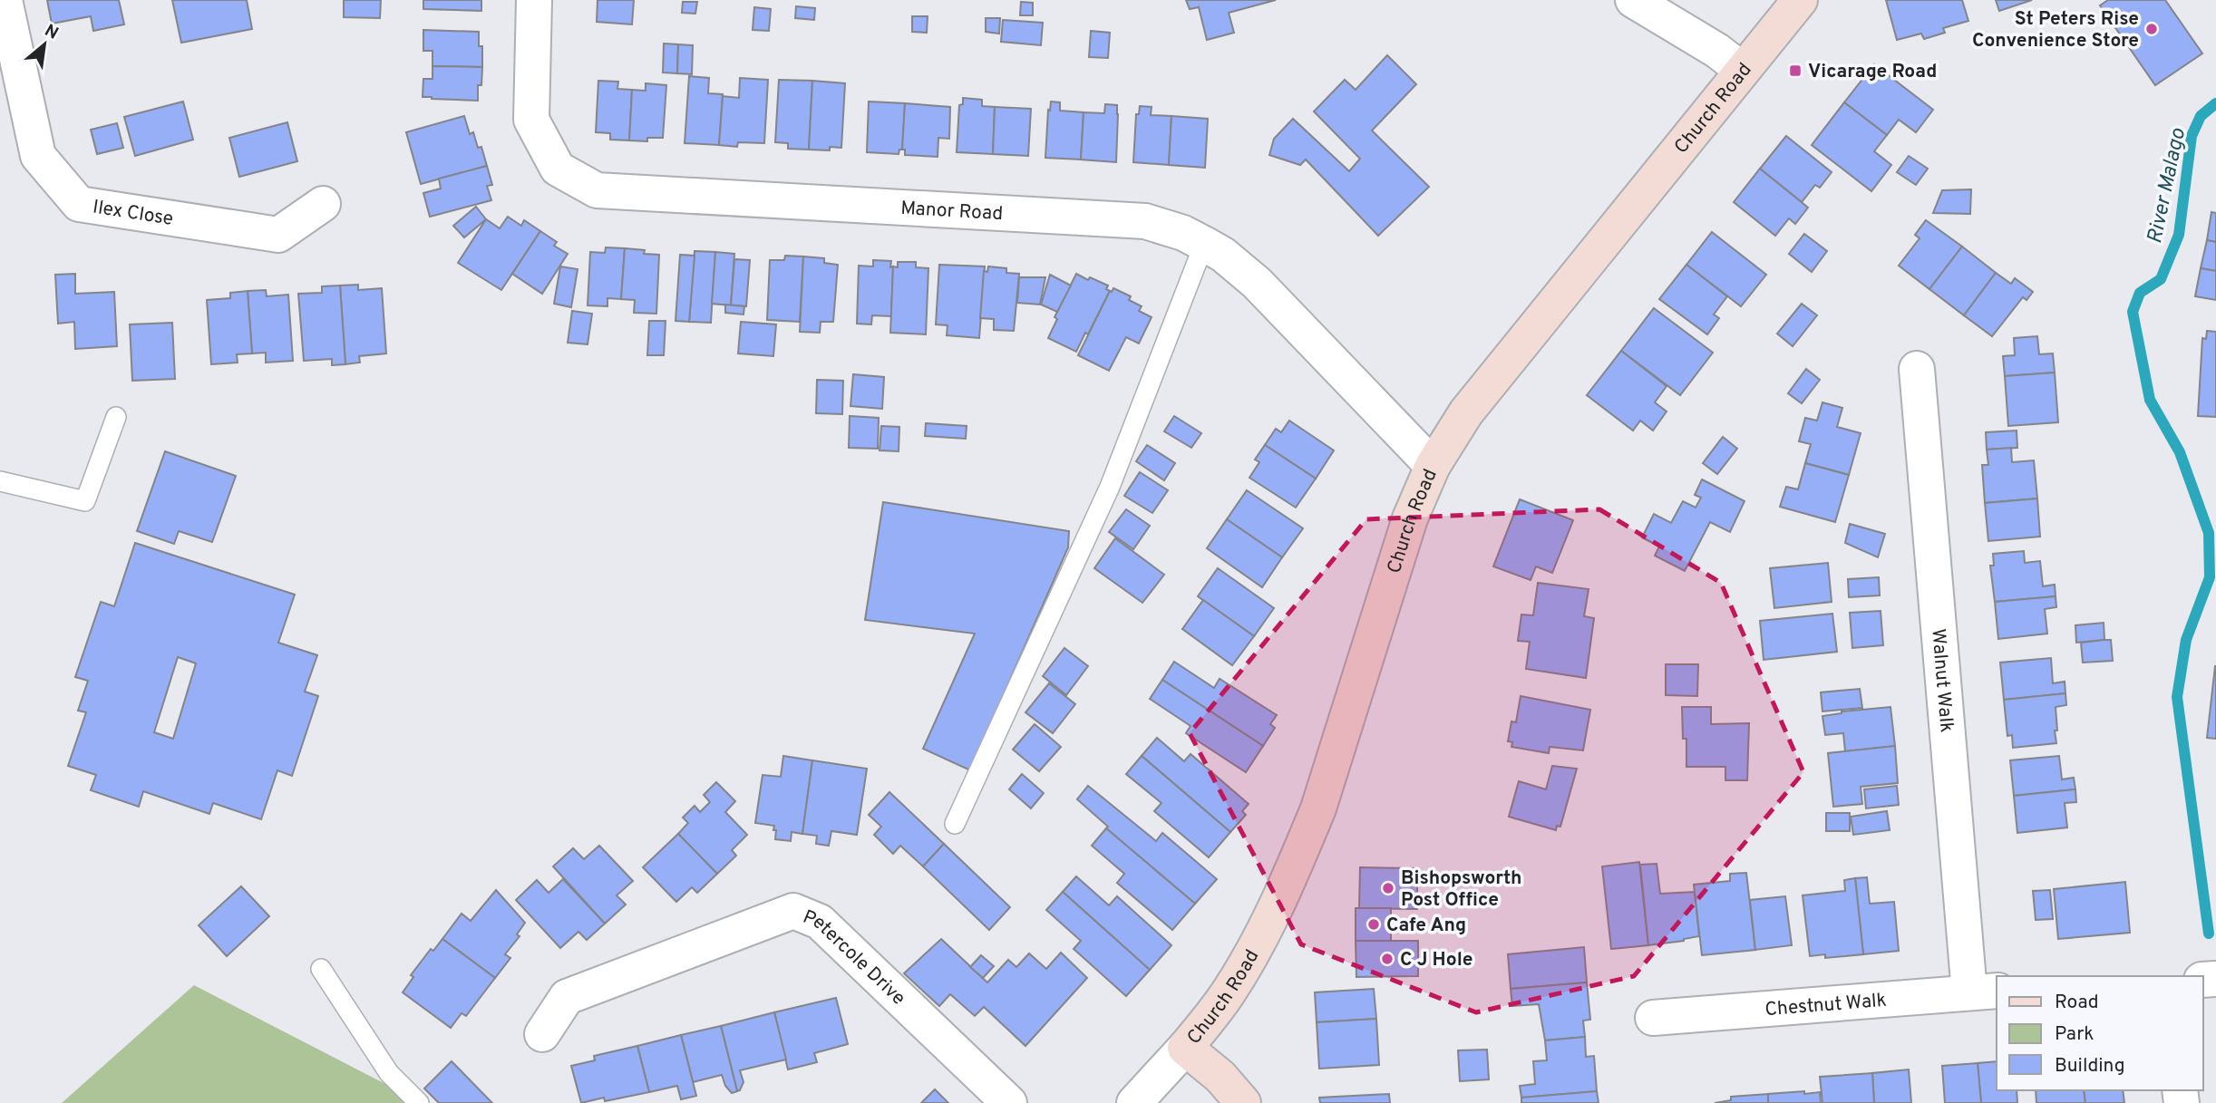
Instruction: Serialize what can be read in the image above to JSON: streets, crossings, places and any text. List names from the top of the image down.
{
  "streets": {
    "street": [
      "Church Road",
      "Manor Road",
      "Ilex Close",
      "Walnut Walk",
      "Petercole Drive",
      "Chestnut Walk"
    ]
  },
  "crossings": [
    ["Church Road", "Manor Road"],
    ["Walnut Walk", "Chestnut Walk"]
  ],
  "water": ["River Malago"],
  "places": {
    "other": [
      "St Peters Rise Convenience Store",
      "Bishopsworth Post Office",
      "Cafe Ang",
      "C J Hole"
    ],
    "transit": ["Vicarage Road"]
  },
  "legend": ["Road", "Park", "Building"],
  "north": "top right"
}
